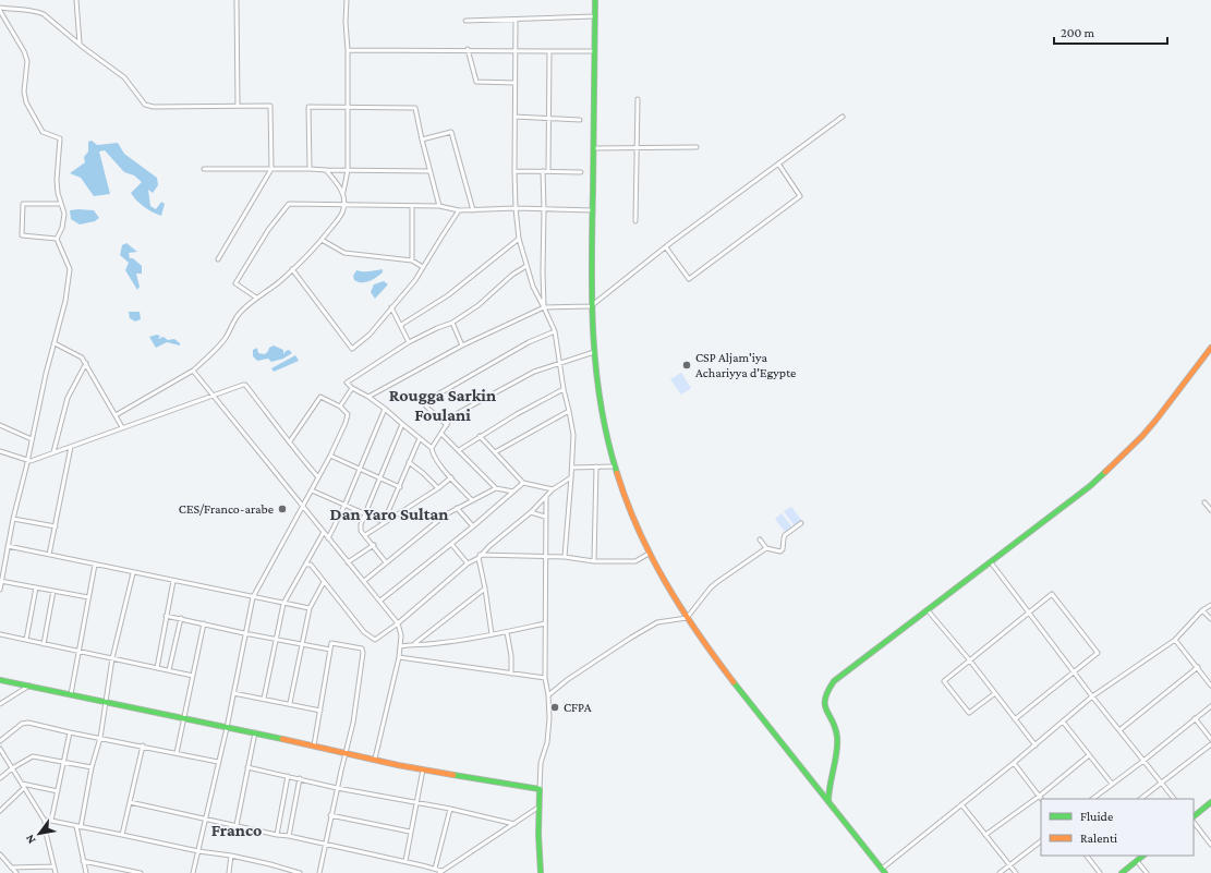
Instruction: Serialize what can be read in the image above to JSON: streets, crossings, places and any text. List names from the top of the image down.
{
  "districts": ["Rougga Sarkin Foulani", "Dan Yaro Sultan", "Franco"],
  "places": ["CSP Aljam'iya Achariyya d'Egypte", "CES/Franco-arabe", "CFPA"],
  "legend": ["Fluide", "Ralenti"],
  "scale_bar": "200 m",
  "north": "bottom left"
}
